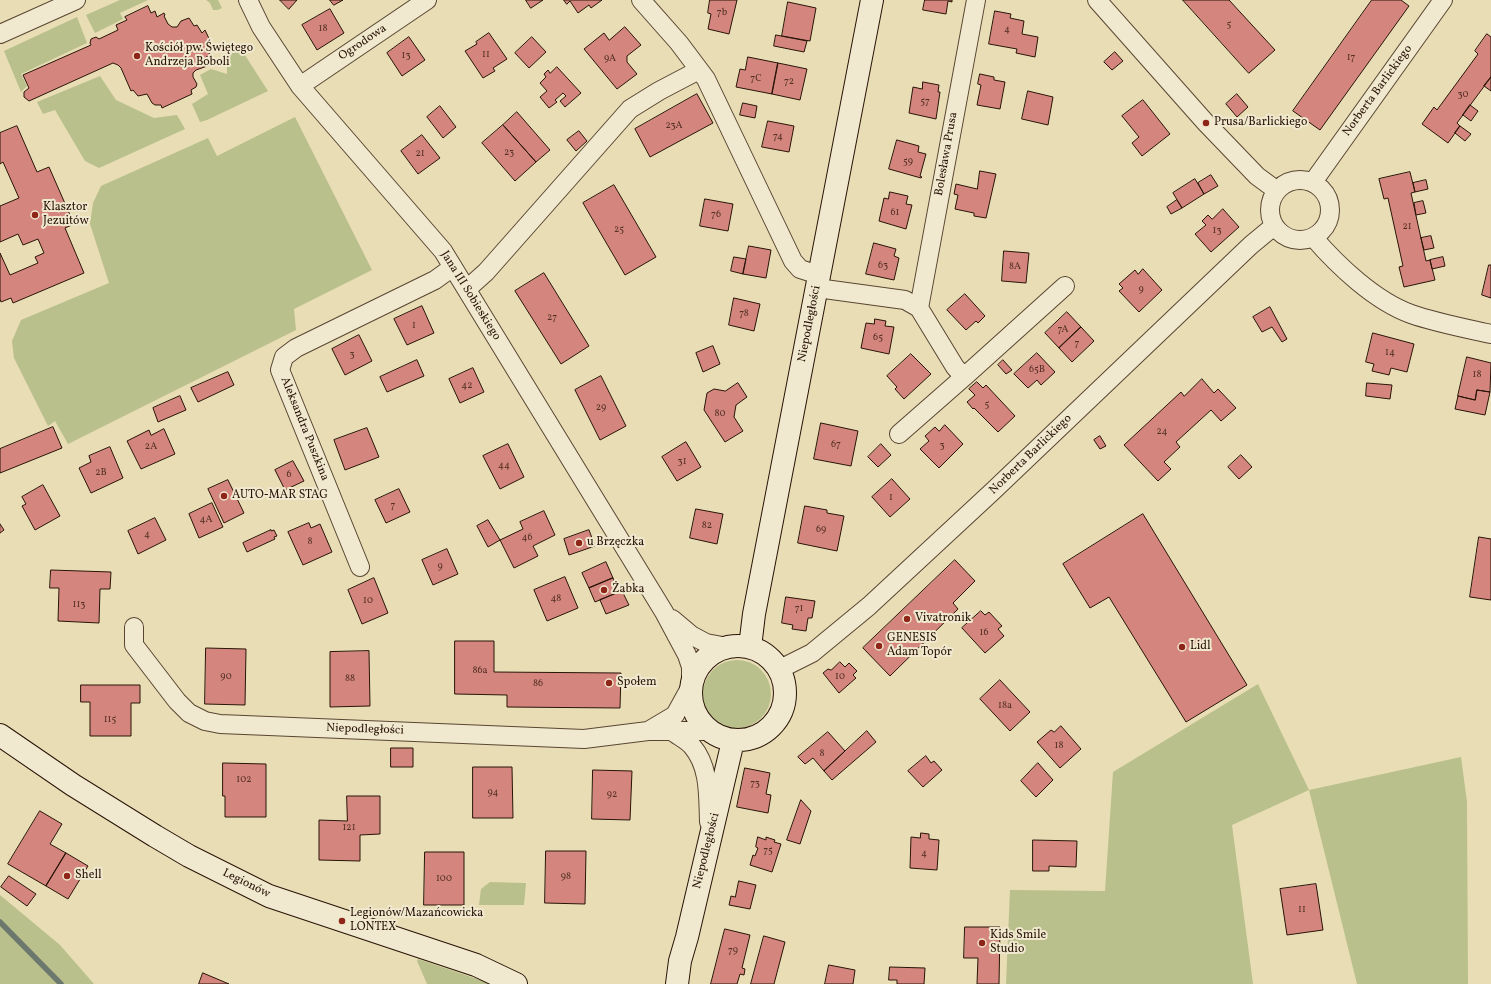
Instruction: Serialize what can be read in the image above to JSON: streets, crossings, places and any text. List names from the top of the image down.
{
  "streets": {
    "street": [
      "Ogrodowa",
      "Norberta Barlickiego",
      "Bolesława Prusa",
      "Jana III Sobieskiego",
      "Niepodległości",
      "Aleksandra Puszkina",
      "Legionów"
    ]
  },
  "crossings": [
    ["Ogrodowa", "Jana III Sobieskiego"],
    ["Norberta Barlickiego", "Jana III Sobieskiego"],
    ["Norberta Barlickiego", "Niepodległości"],
    ["Jana III Sobieskiego", "Niepodległości"],
    ["Jana III Sobieskiego", "Aleksandra Puszkina"]
  ],
  "places": [
    "Kościół pw. Świętego Andrzeja Boboli",
    "Prusa/Barlickiego",
    "Klasztor Jezuitów",
    "AUTO-MAR STAG",
    "u Brzęczka",
    "Żabka",
    "Vivatronik",
    "GENESIS Adam Topór",
    "Lidl",
    "Społem",
    "Shell",
    "Legionów/Mazańcowicka LONTEX",
    "Kids Smile Studio"
  ],
  "house_numbers": [
    "7b",
    "5",
    "18",
    "4",
    "11",
    "13",
    "17",
    "9A",
    "7C",
    "72",
    "30",
    "57",
    "23A",
    "74",
    "23",
    "21",
    "59",
    "61",
    "76",
    "21",
    "25",
    "13",
    "63",
    "8A",
    "9",
    "78",
    "27",
    "1",
    "7A",
    "65",
    "7",
    "14",
    "3",
    "65B",
    "18",
    "42",
    "5",
    "29",
    "80",
    "24",
    "67",
    "3",
    "2A",
    "31",
    "44",
    "2B",
    "6",
    "1",
    "7",
    "4A",
    "82",
    "69",
    "4",
    "46",
    "8",
    "9",
    "48",
    "10",
    "113",
    "71",
    "16",
    "86a",
    "90",
    "10",
    "88",
    "86",
    "18a",
    "115",
    "18",
    "8",
    "102",
    "73",
    "94",
    "92",
    "121",
    "75",
    "4",
    "98",
    "100",
    "11",
    "79"
  ]
}
